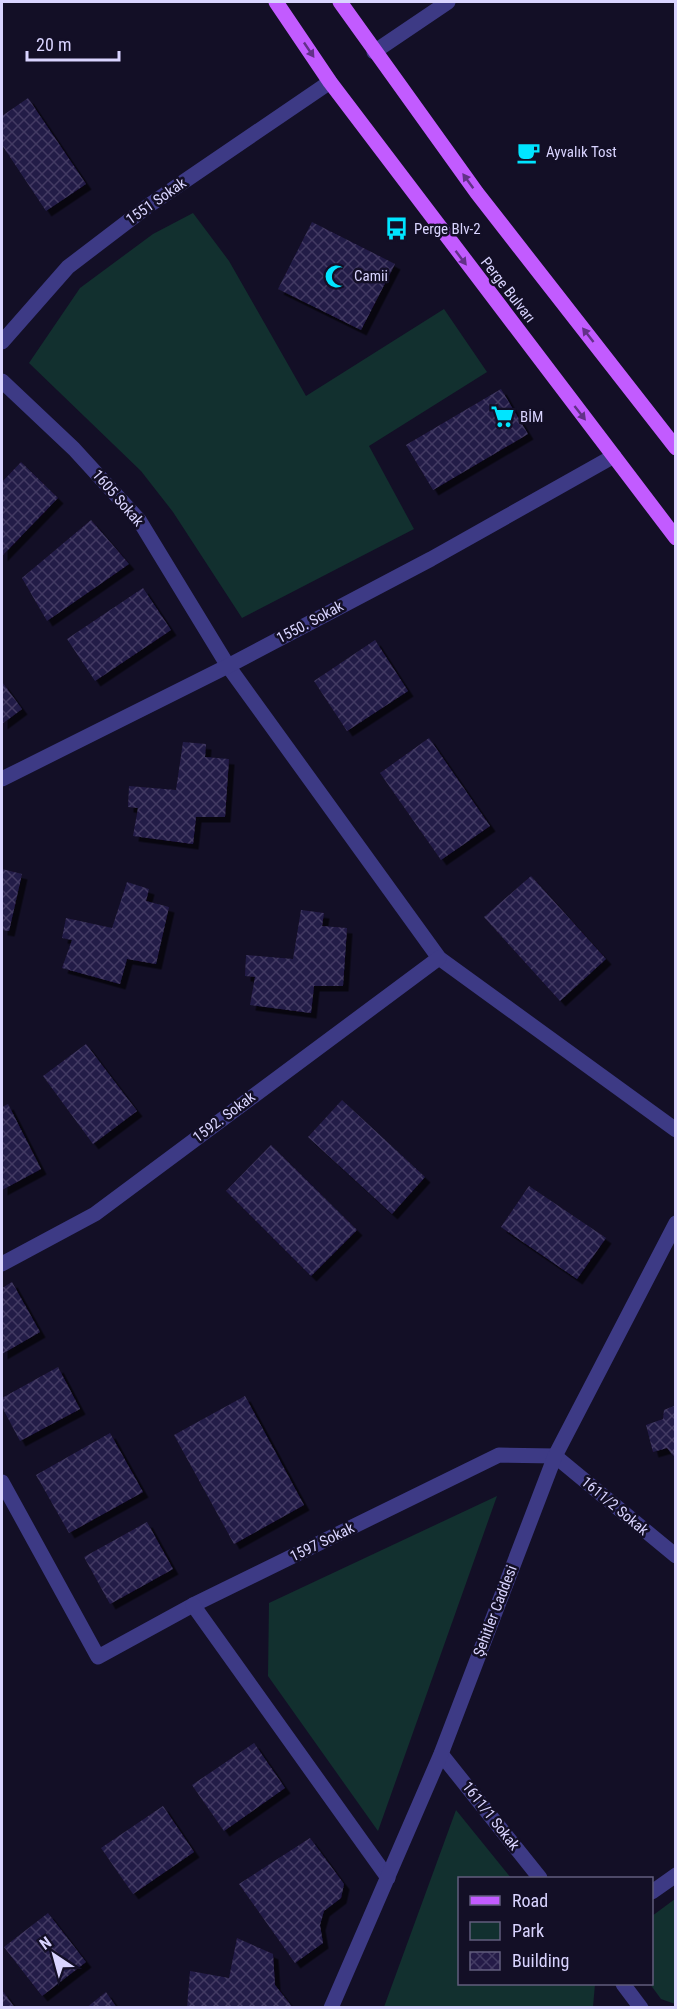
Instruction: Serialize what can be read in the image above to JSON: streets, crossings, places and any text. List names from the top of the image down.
{
  "streets": {
    "main road": ["Perge Bulvarı"],
    "street": [
      "1551 Sokak",
      "1605 Sokak",
      "1550. Sokak",
      "1592. Sokak",
      "1611/2 Sokak",
      "1597 Sokak",
      "Şehitler Caddesi",
      "1611/1 Sokak"
    ]
  },
  "crossings": [
    ["1551 Sokak", "Perge Bulvarı"],
    ["Perge Bulvarı", "1550. Sokak"],
    ["1605 Sokak", "1550. Sokak"],
    ["1605 Sokak", "1592. Sokak"],
    ["1611/2 Sokak", "1597 Sokak"],
    ["1611/2 Sokak", "Şehitler Caddesi"],
    ["1597 Sokak", "Şehitler Caddesi"],
    ["Şehitler Caddesi", "1611/1 Sokak"]
  ],
  "places": {
    "cafe": ["Ayvalık Tost"],
    "bus stop": ["Perge Blv-2"],
    "mosque": ["Camii"],
    "supermarket": ["BİM"]
  },
  "legend": ["Road", "Park", "Building"],
  "scale_bar": "20 m",
  "north": "top left"
}
